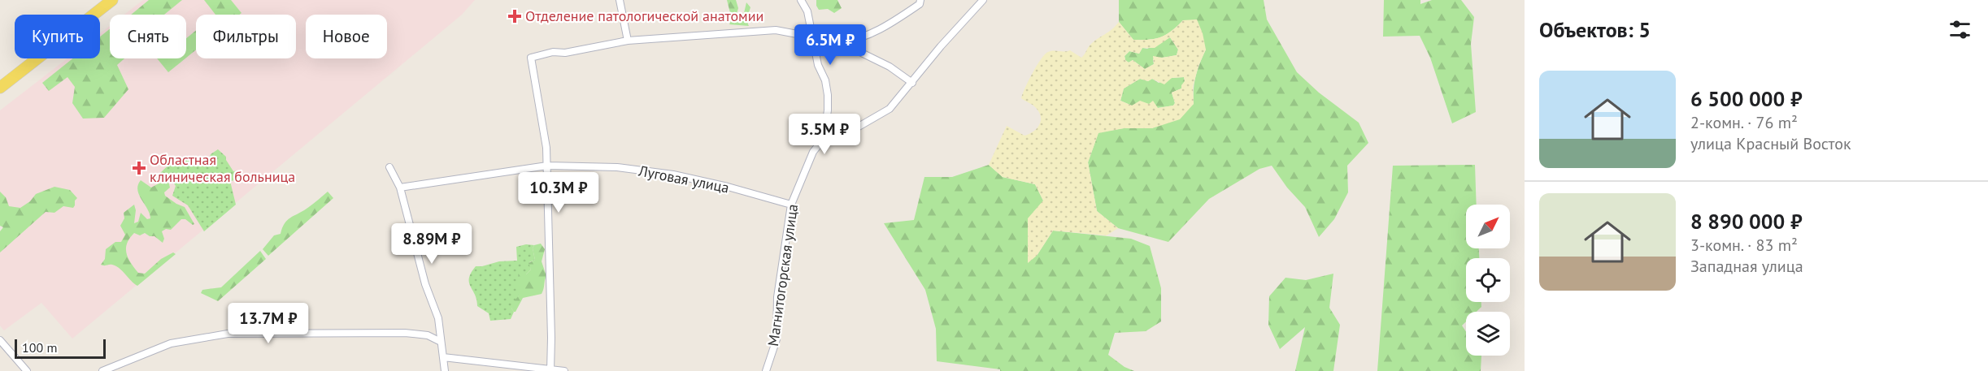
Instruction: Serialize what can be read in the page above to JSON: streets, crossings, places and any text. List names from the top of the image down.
{
  "streets": {
    "street": ["Луговая улица", "Магнитогорская улица"]
  },
  "crossings": [
    ["Луговая улица", "Магнитогорская улица"]
  ],
  "places": {
    "health": ["Отделение патологической анатомии", "Областная клиническая больница"]
  },
  "scale_bar": "100 m",
  "north": "top right",
  "page": {
    "heading": "Объектов: 5",
    "chip": [
      "Купить",
      "Снять",
      "Фильтры",
      "Новое"
    ],
    "price": [
      "6.5M ₽",
      "5.5M ₽",
      "10.3M ₽",
      "8.89M ₽",
      "13.7M ₽"
    ],
    "list": [
      {
        "name": "6 500 000 ₽",
        "note": "2-комн. · 76 m² · улица Красный Восток"
      },
      {
        "name": "8 890 000 ₽",
        "note": "3-комн. · 83 m² · Западная улица"
      }
    ],
    "scale": "100 m"
  }
}
